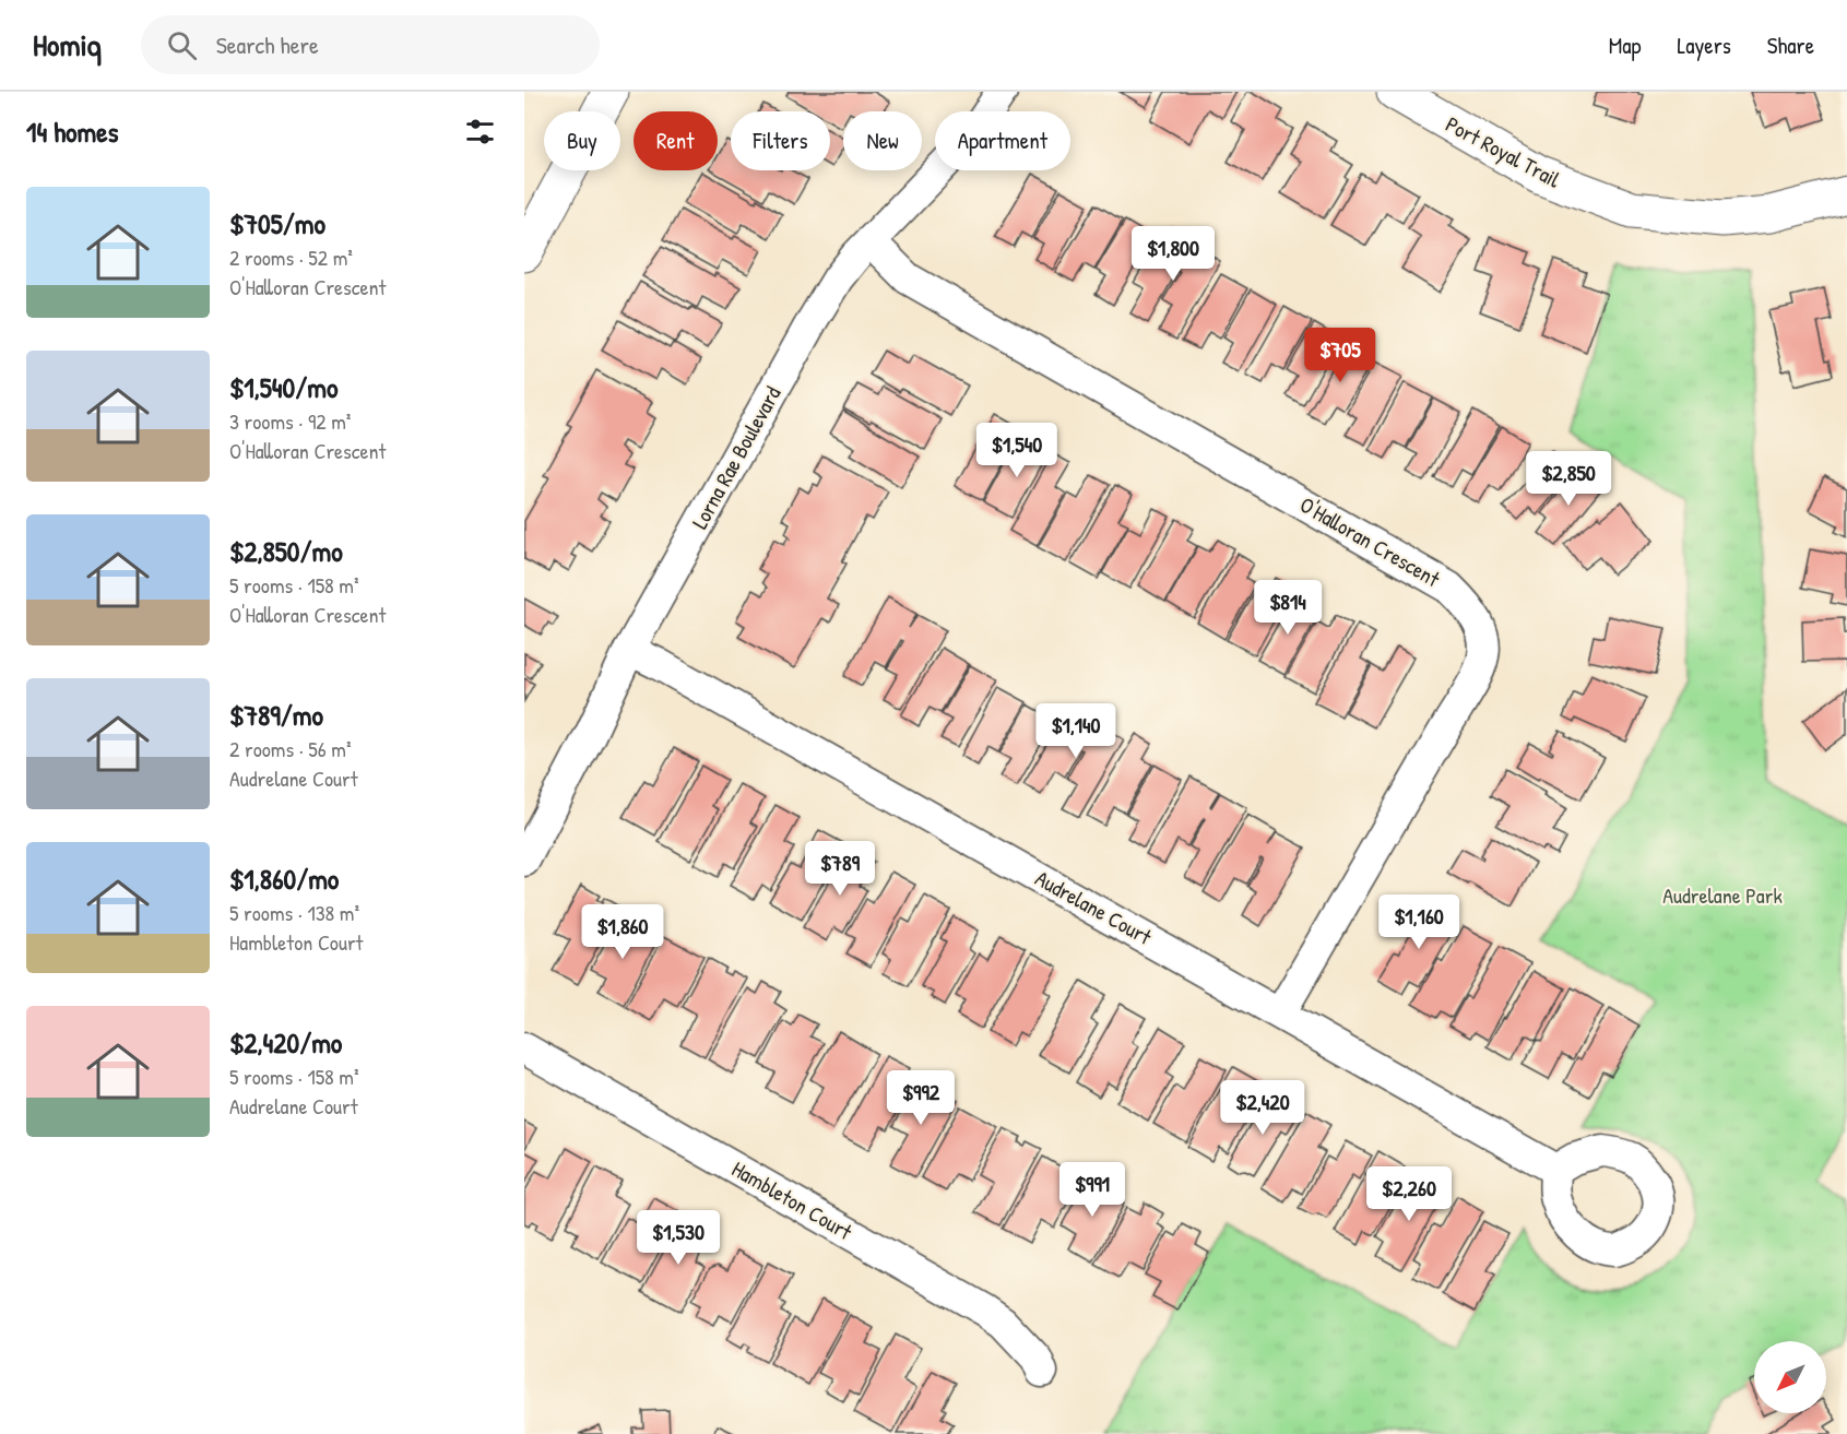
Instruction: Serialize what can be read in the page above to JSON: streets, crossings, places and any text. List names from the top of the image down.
{
  "streets": {
    "street": [
      "Port Royal Trail",
      "Lorna Rae Boulevard",
      "O'Halloran Crescent",
      "Audrelane Court",
      "Hambleton Court"
    ]
  },
  "crossings": [
    ["Lorna Rae Boulevard", "O'Halloran Crescent"],
    ["Lorna Rae Boulevard", "Audrelane Court"],
    ["O'Halloran Crescent", "Audrelane Court"]
  ],
  "parks": ["Audrelane Park"],
  "north": "bottom left",
  "page": {
    "header": "Homiq",
    "search": "Search here",
    "nav": ["Map", "Layers", "Share"],
    "heading": "14 homes",
    "chip": [
      "Buy",
      "Rent",
      "Filters",
      "New",
      "Apartment"
    ],
    "list": [
      {
        "name": "$705/mo",
        "note": "2 rooms · 52 m² · O'Halloran Crescent"
      },
      {
        "name": "$1,540/mo",
        "note": "3 rooms · 92 m² · O'Halloran Crescent"
      },
      {
        "name": "$2,850/mo",
        "note": "5 rooms · 158 m² · O'Halloran Crescent"
      },
      {
        "name": "$789/mo",
        "note": "2 rooms · 56 m² · Audrelane Court"
      },
      {
        "name": "$1,860/mo",
        "note": "5 rooms · 138 m² · Hambleton Court"
      },
      {
        "name": "$2,420/mo",
        "note": "5 rooms · 158 m² · Audrelane Court"
      }
    ],
    "price": [
      "$1,800",
      "$705",
      "$1,540",
      "$2,850",
      "$814",
      "$1,140",
      "$789",
      "$1,160",
      "$1,860",
      "$992",
      "$2,420",
      "$991",
      "$2,260",
      "$1,530"
    ]
  }
}
